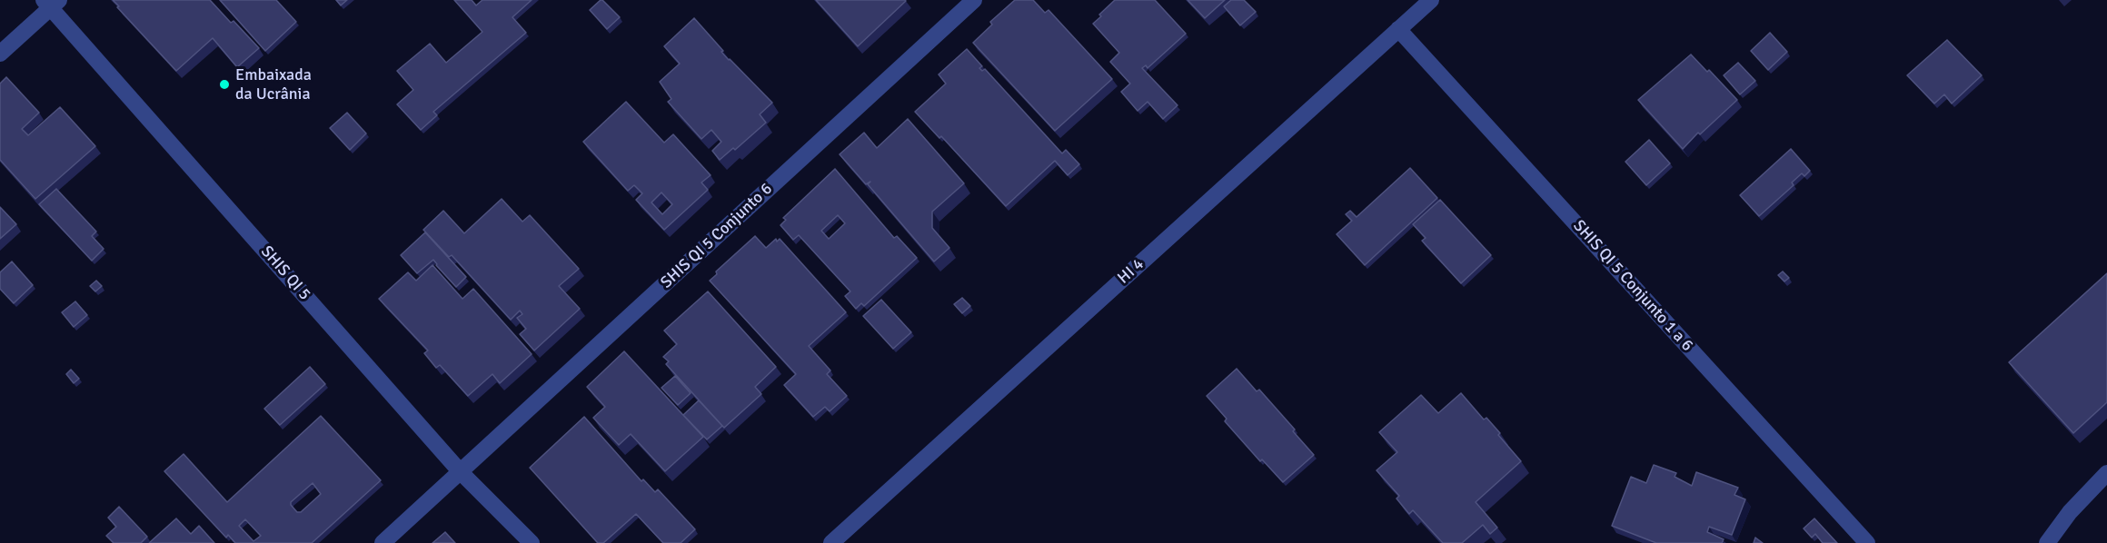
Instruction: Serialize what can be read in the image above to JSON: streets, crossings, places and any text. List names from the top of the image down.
{
  "streets": {
    "street": [
      "SHIS QI 5 Conjunto 6",
      "HI 4",
      "SHIS QI 5",
      "SHIS QI 5 Conjunto 1 a 6"
    ]
  },
  "crossings": [
    ["SHIS QI 5 Conjunto 6", "SHIS QI 5"],
    ["HI 4", "SHIS QI 5 Conjunto 1 a 6"]
  ],
  "places": ["Embaixada da Ucrânia"]
}
